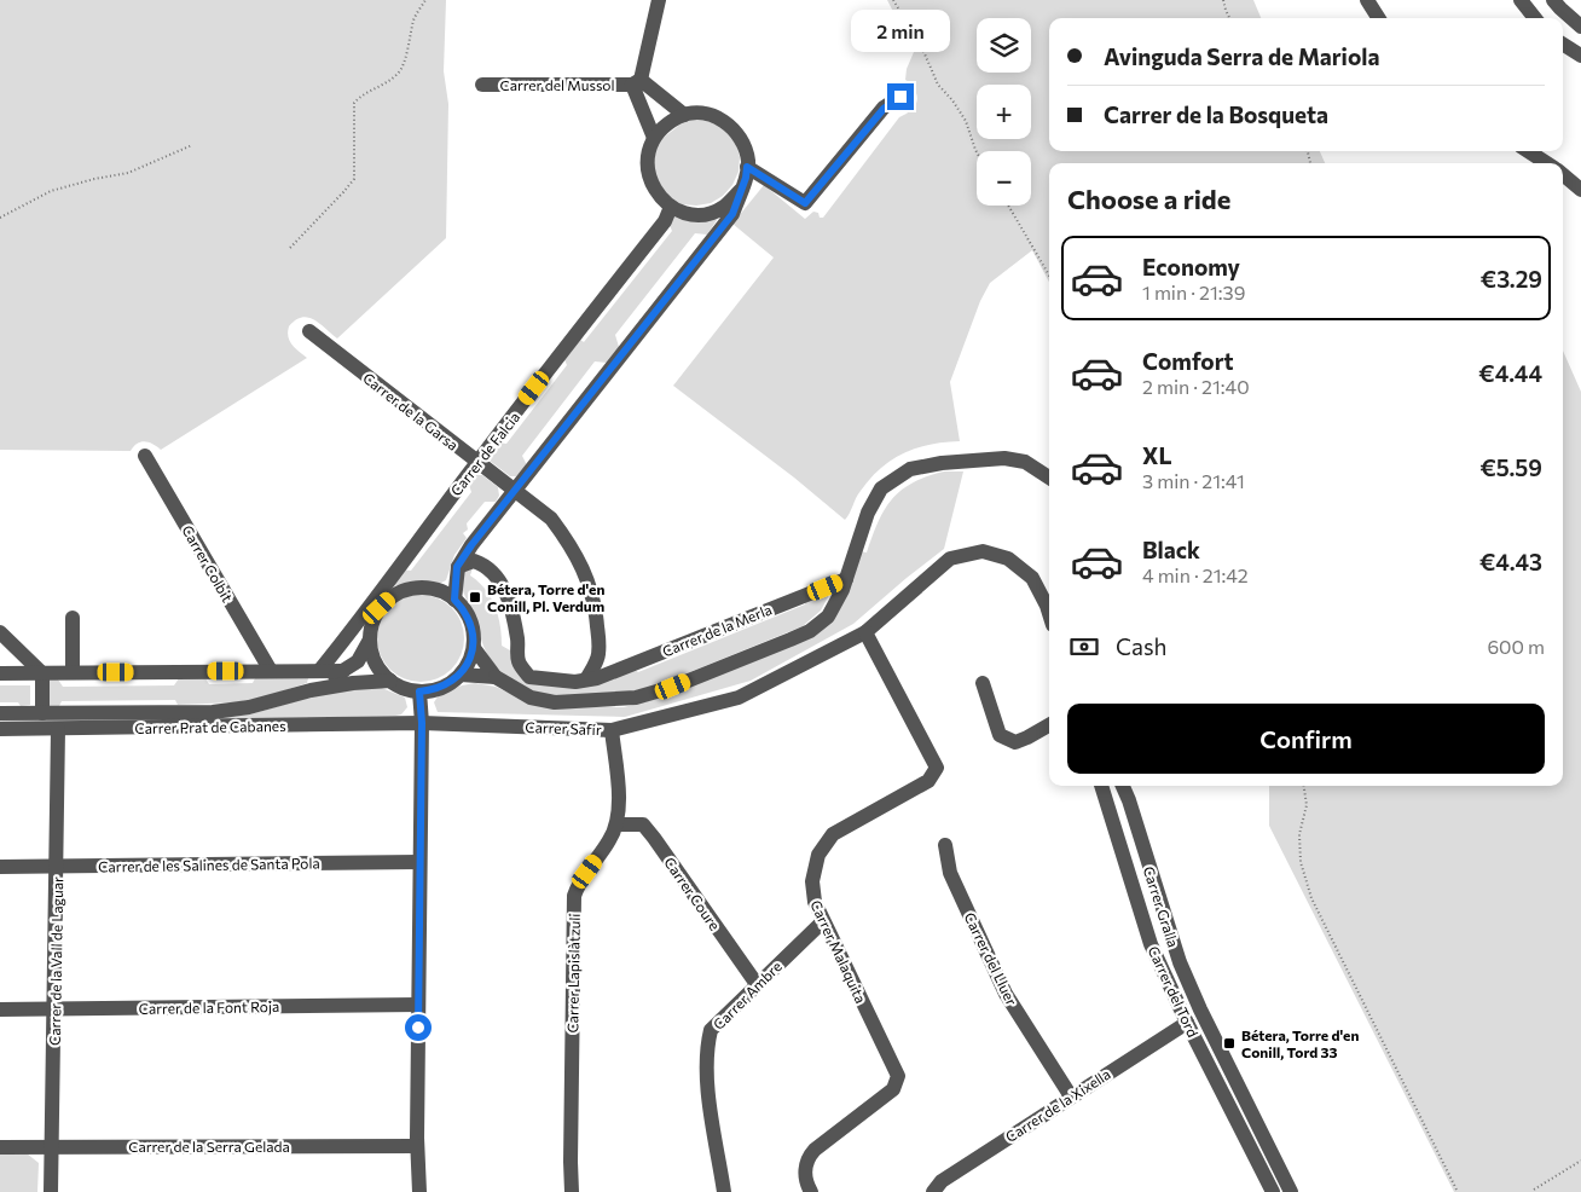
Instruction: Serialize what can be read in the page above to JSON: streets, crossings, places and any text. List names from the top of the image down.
{
  "streets": {
    "street": [
      "Carrer del Mussol",
      "Carrer de la Garsa",
      "Carrer de Falcia",
      "Carrer Colbit",
      "Carrer de la Merla",
      "Carrer Prat de Cabanes",
      "Carrer Safir",
      "Carrer de les Salines de Santa Pola",
      "Carrer Coure",
      "Carrer Gralla",
      "Carrer Malaquita",
      "Carrer del Lluer",
      "Carrer de la Vall de Laguar",
      "Carrer Lapislàtzuli",
      "Carrer del Tord",
      "Carrer Ambre",
      "Carrer de la Font Roja",
      "Carrer de la Xixella",
      "Carrer de la Serra Gelada"
    ]
  },
  "crossings": [
    ["Carrer de la Garsa", "Carrer de Falcia"],
    ["Carrer de la Garsa", "Carrer de la Merla"],
    ["Carrer Prat de Cabanes", "Carrer Safir"],
    ["Carrer Prat de Cabanes", "Carrer de la Vall de Laguar"],
    ["Carrer Safir", "Carrer Malaquita"],
    ["Carrer Safir", "Carrer Lapislàtzuli"],
    ["Carrer de les Salines de Santa Pola", "Carrer de la Vall de Laguar"],
    ["Carrer Coure", "Carrer Lapislàtzuli"],
    ["Carrer Coure", "Carrer Ambre"],
    ["Carrer Malaquita", "Carrer Ambre"],
    ["Carrer del Lluer", "Carrer de la Xixella"],
    ["Carrer de la Vall de Laguar", "Carrer de la Font Roja"],
    ["Carrer de la Vall de Laguar", "Carrer de la Serra Gelada"],
    ["Carrer del Tord", "Carrer de la Xixella"]
  ],
  "places": {
    "transit": ["Bétera, Torre d'en Conill, Pl. Verdum", "Bétera, Torre d'en Conill, Tord 33"]
  },
  "page": {
    "bubble": "2 min",
    "map_buttons": ["+", "−"],
    "banner": ["Avinguda Serra de Mariola", "Carrer de la Bosqueta"],
    "heading": "Choose a ride",
    "list": [
      {
        "name": "Economy",
        "note": "1 min · 21:39",
        "value": "€3.29"
      },
      {
        "name": "Comfort",
        "note": "2 min · 21:40",
        "value": "€4.44"
      },
      {
        "name": "XL",
        "note": "3 min · 21:41",
        "value": "€5.59"
      },
      {
        "name": "Black",
        "note": "4 min · 21:42",
        "value": "€4.43"
      }
    ],
    "pay": ["Cash", "600 m"],
    "buttons": "Confirm"
  }
}
